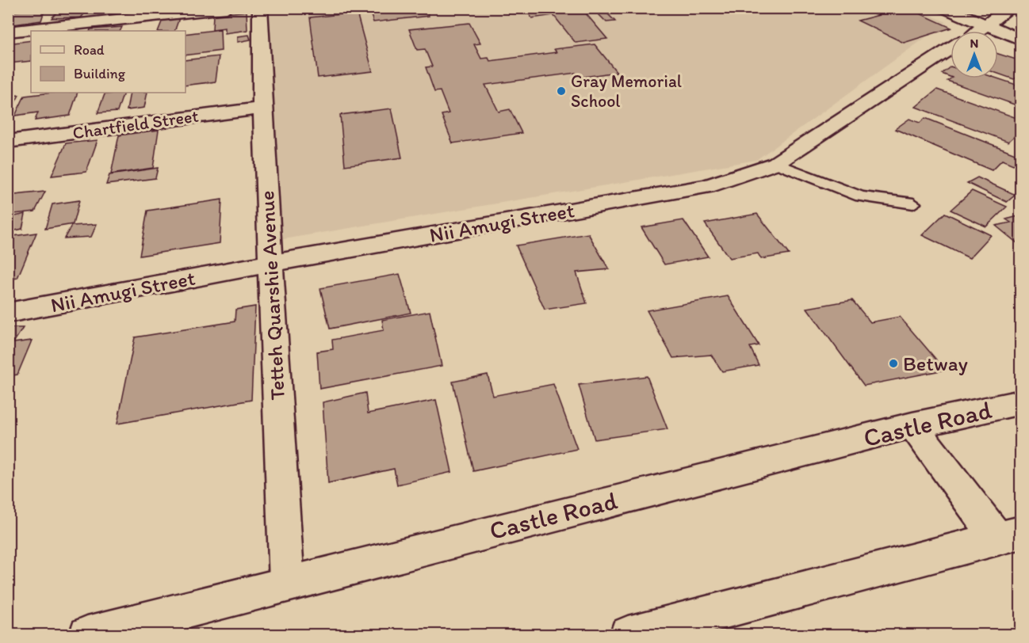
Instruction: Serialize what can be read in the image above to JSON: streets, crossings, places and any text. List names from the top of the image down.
{
  "streets": {
    "street": [
      "Chartfield Street",
      "Nii Amugi Street",
      "Tetteh Quarshie Avenue",
      "Castle Road"
    ]
  },
  "crossings": [
    ["Chartfield Street", "Tetteh Quarshie Avenue"],
    ["Nii Amugi Street", "Tetteh Quarshie Avenue"],
    ["Tetteh Quarshie Avenue", "Castle Road"]
  ],
  "places": ["Gray Memorial School", "Betway"],
  "legend": ["Road", "Building"],
  "north": "top"
}
